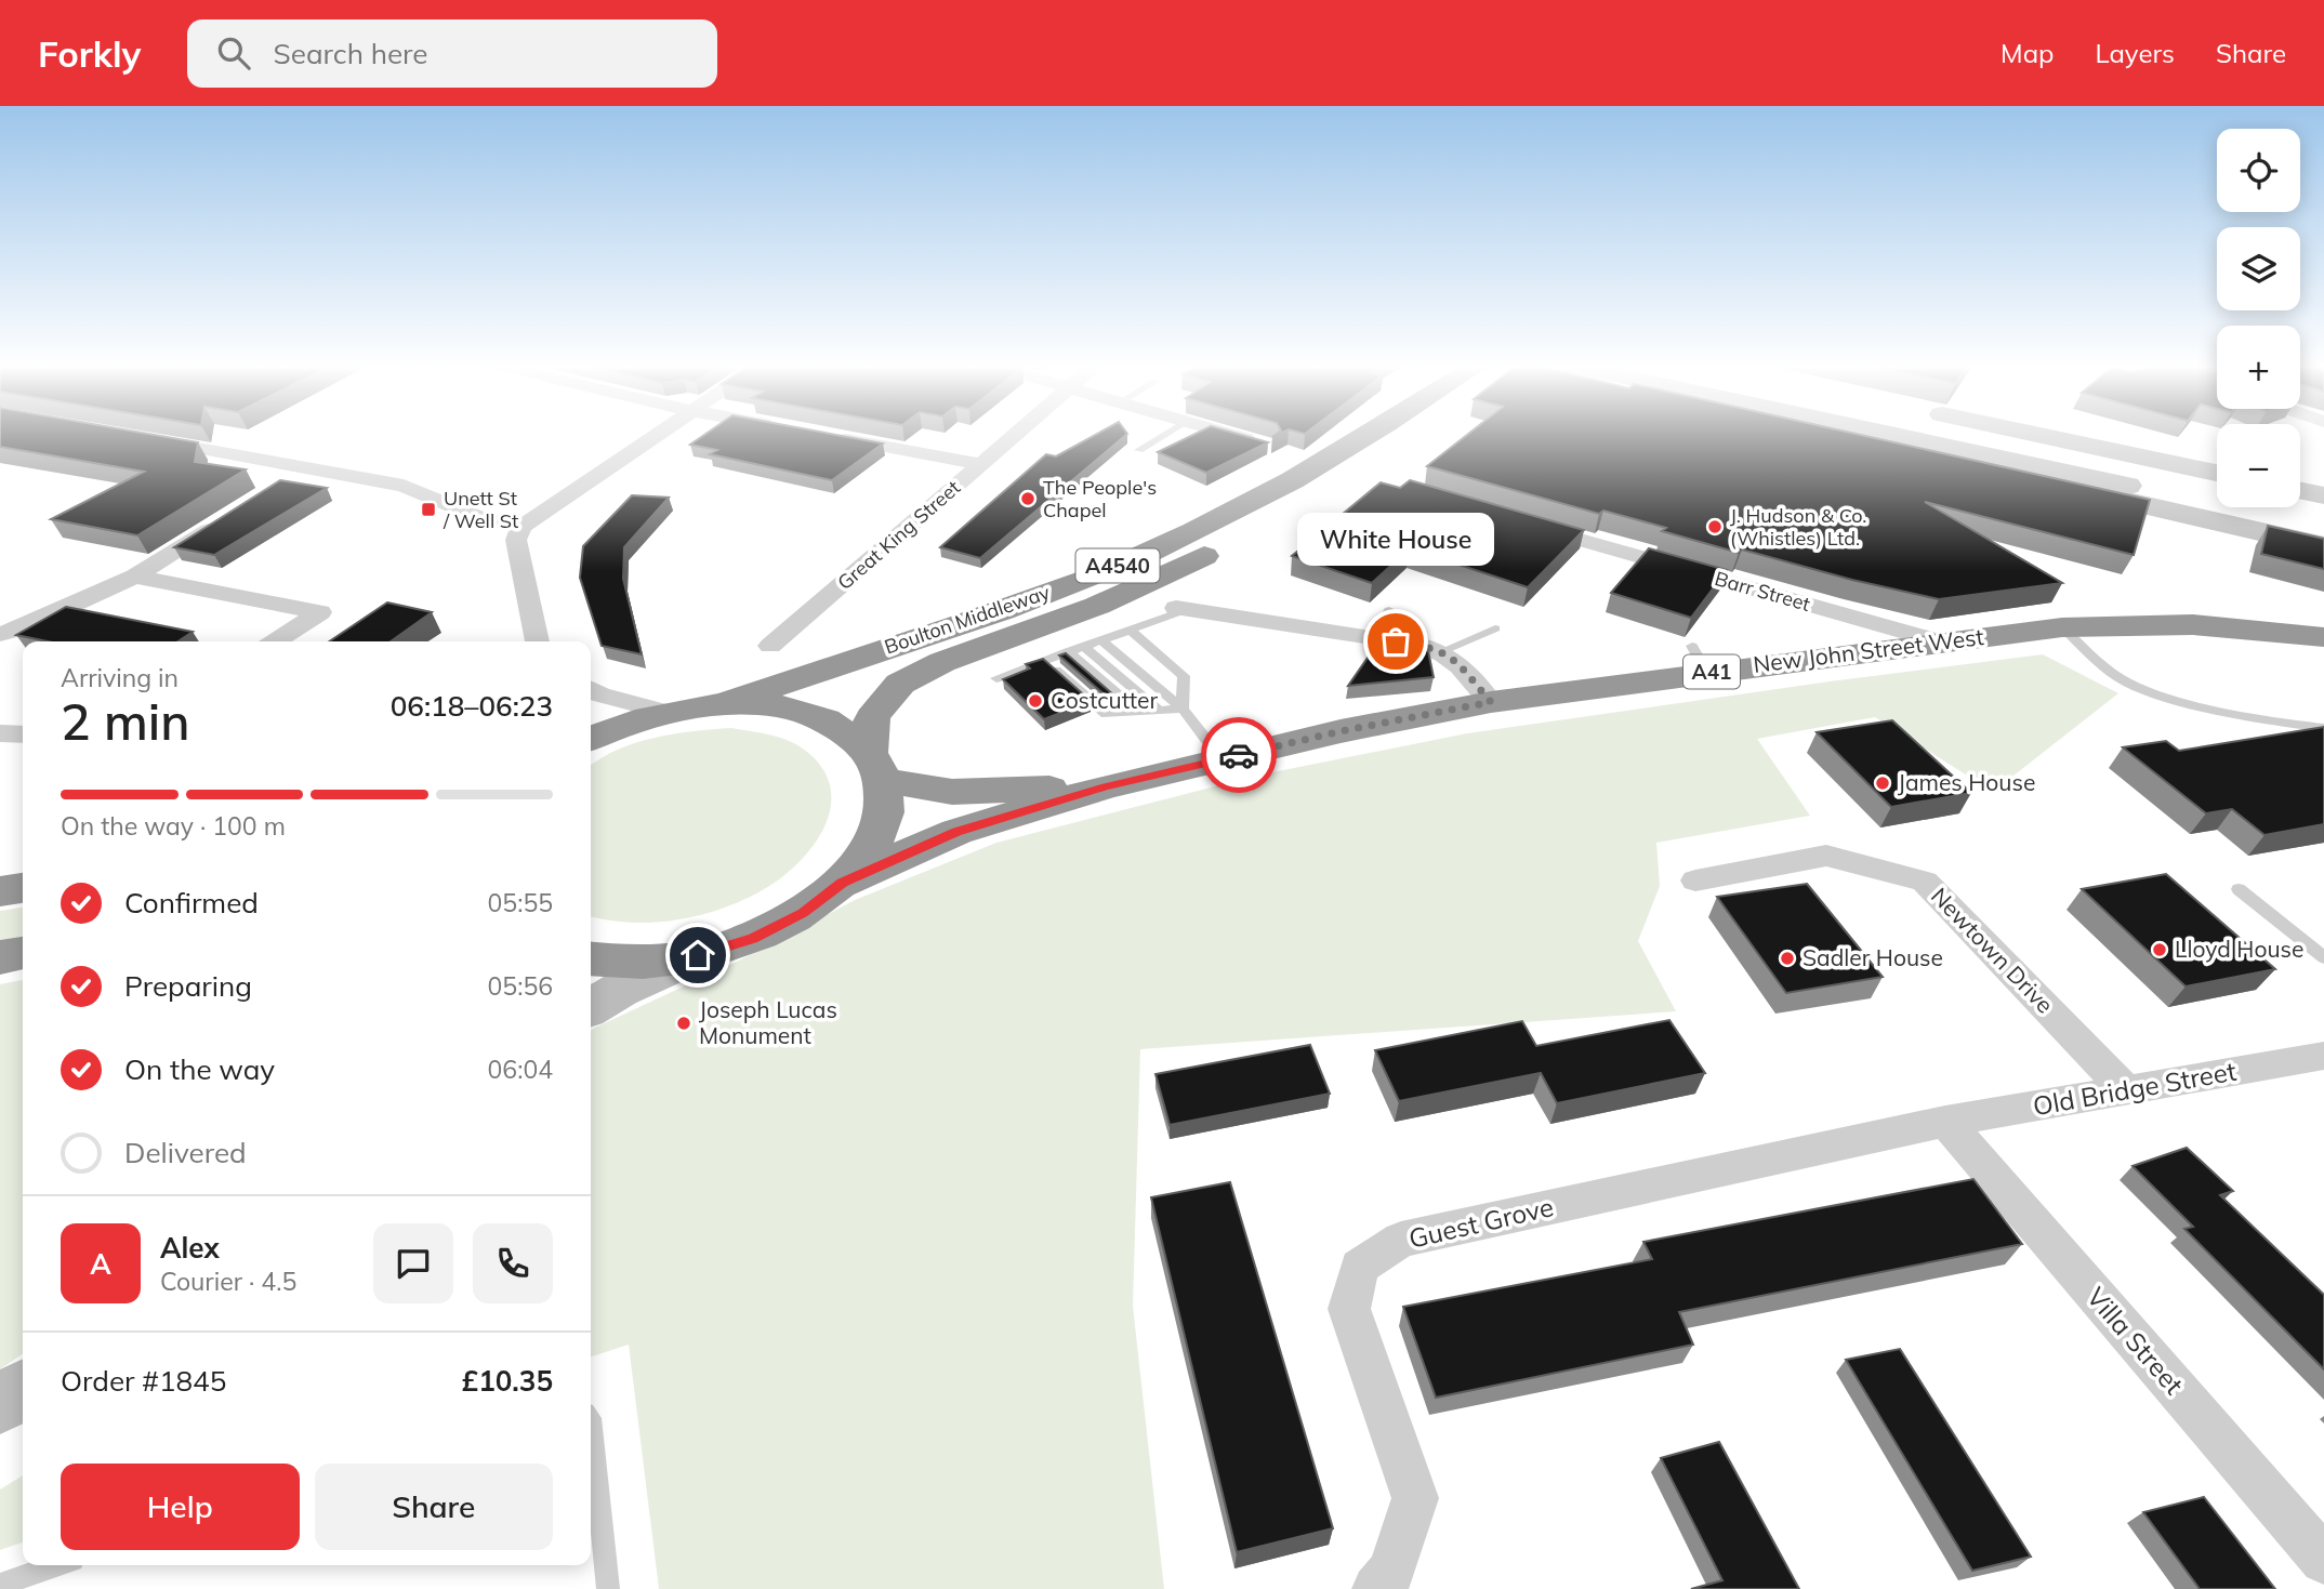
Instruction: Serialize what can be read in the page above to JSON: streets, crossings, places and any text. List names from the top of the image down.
{
  "streets": {
    "highway": [
      "A4540",
      "Boulton Middleway",
      "New John Street West",
      "A41"
    ],
    "street": [
      "Great King Street",
      "Barr Street",
      "Newtown Drive",
      "Old Bridge Street",
      "Guest Grove",
      "Villa Street"
    ]
  },
  "crossings": [
    ["A4540", "Boulton Middleway"],
    ["A4540", "New John Street West"],
    ["Barr Street", "New John Street West"],
    ["Boulton Middleway", "New John Street West"],
    ["Newtown Drive", "Old Bridge Street"],
    ["Old Bridge Street", "Guest Grove"],
    ["Old Bridge Street", "Villa Street"],
    ["Guest Grove", "Villa Street"]
  ],
  "places": {
    "other": [
      "The People's Chapel",
      "J. Hudson & Co. (Whistles) Ltd.",
      "White House",
      "Costcutter",
      "James House",
      "Lloyd House",
      "Sadler House",
      "Joseph Lucas Monument"
    ],
    "transit": ["Unett St / Well St"]
  },
  "page": {
    "header": "Forkly",
    "search": "Search here",
    "nav": ["Map", "Layers", "Share"],
    "map_buttons": ["+", "−"],
    "bubble": "White House",
    "heading": ["2 min", "Arriving in", "06:18–06:23"],
    "panel": [
      "Alex",
      "Courier · 4.5",
      "Order #1845",
      "£10.35"
    ],
    "bar": "On the way · 100 m",
    "list": [
      ["Confirmed", "05:55"],
      ["Preparing", "05:56"],
      ["On the way", "06:04"],
      "Delivered"
    ],
    "round": "A",
    "buttons": ["Help", "Share"]
  }
}
